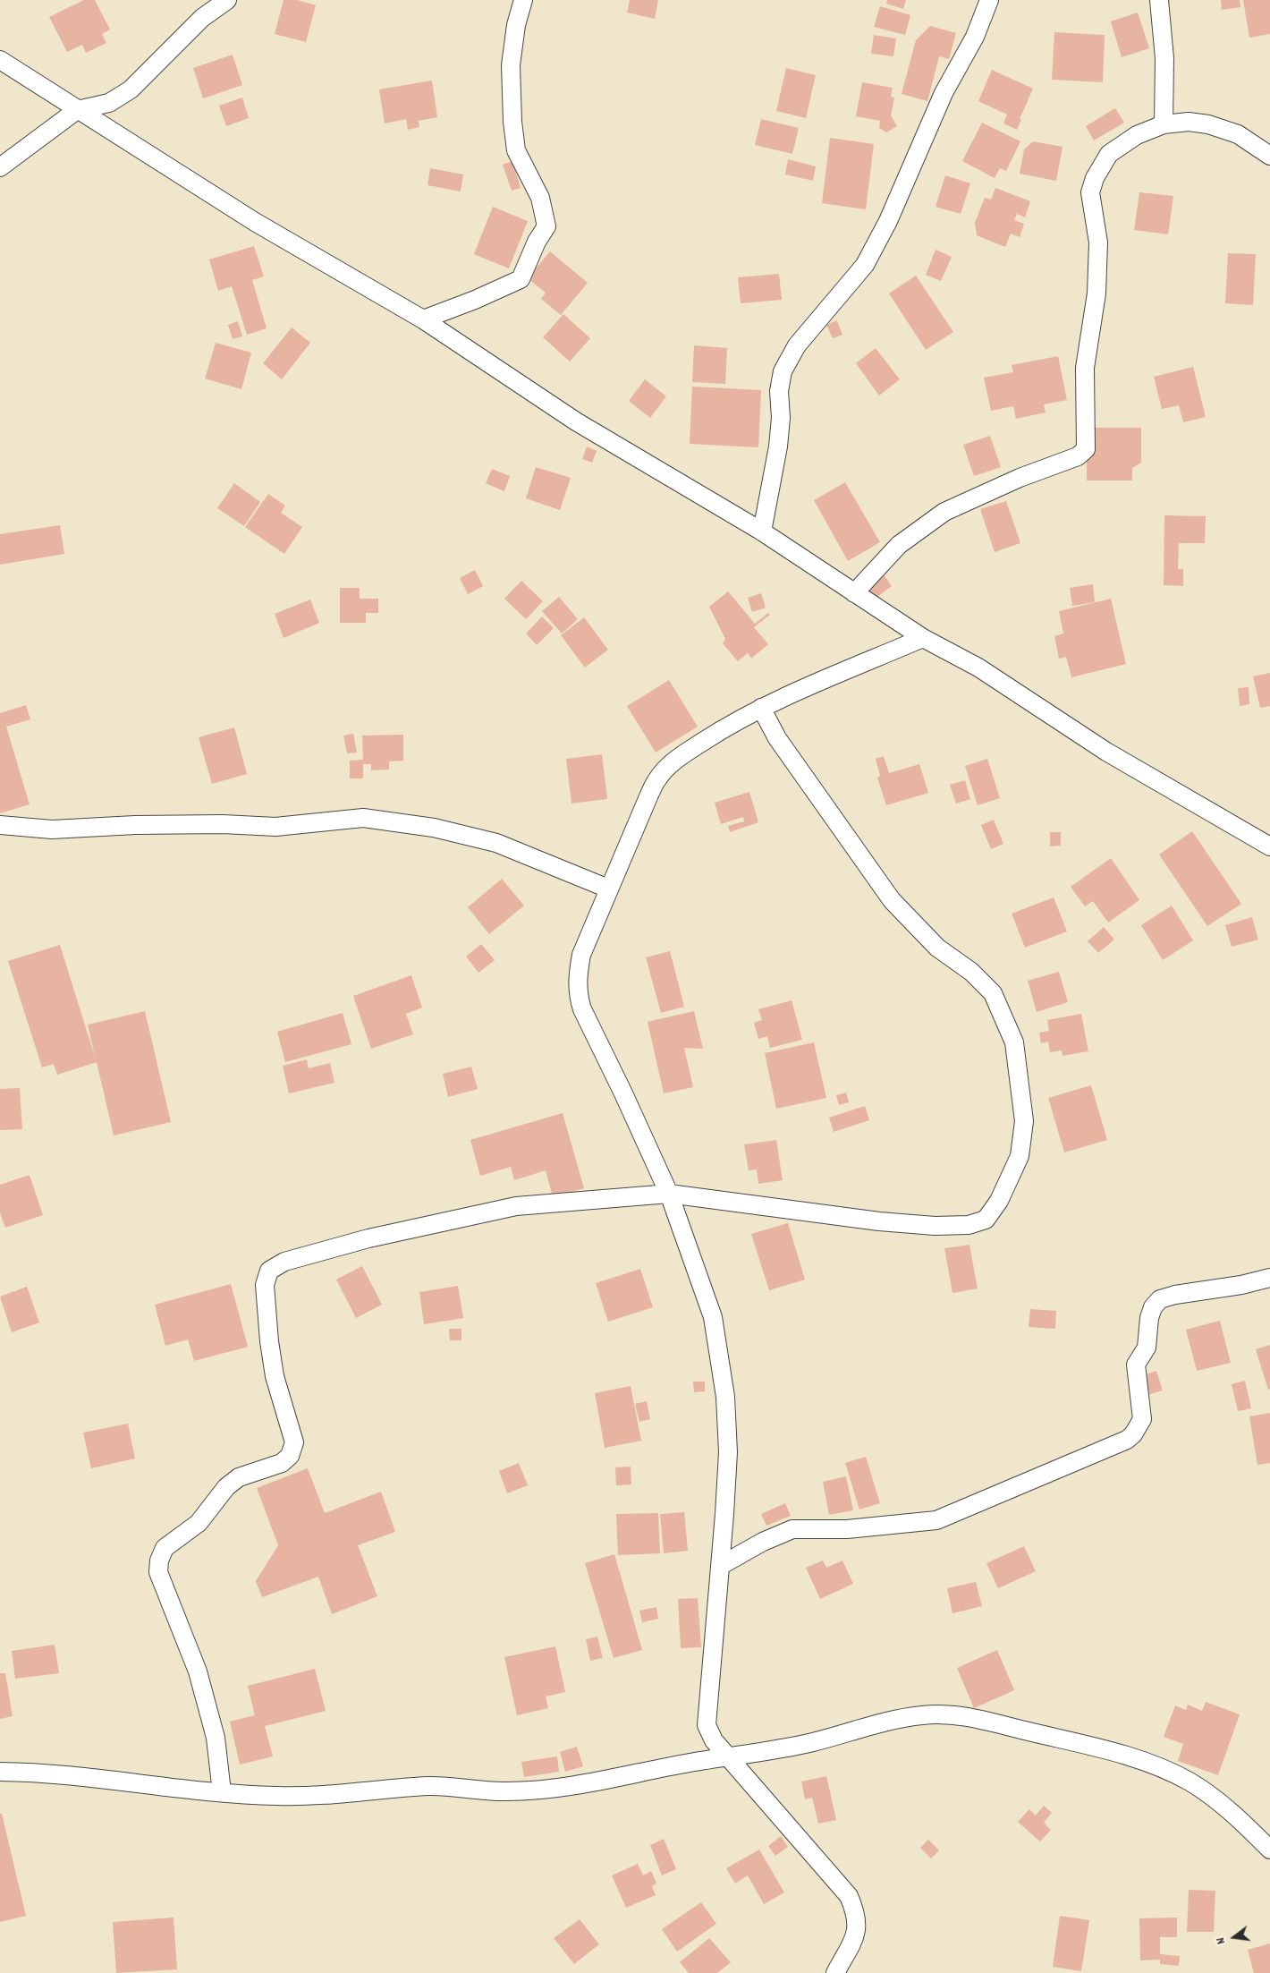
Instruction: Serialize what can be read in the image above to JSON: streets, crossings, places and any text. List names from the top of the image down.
{
  "north": "left"
}
